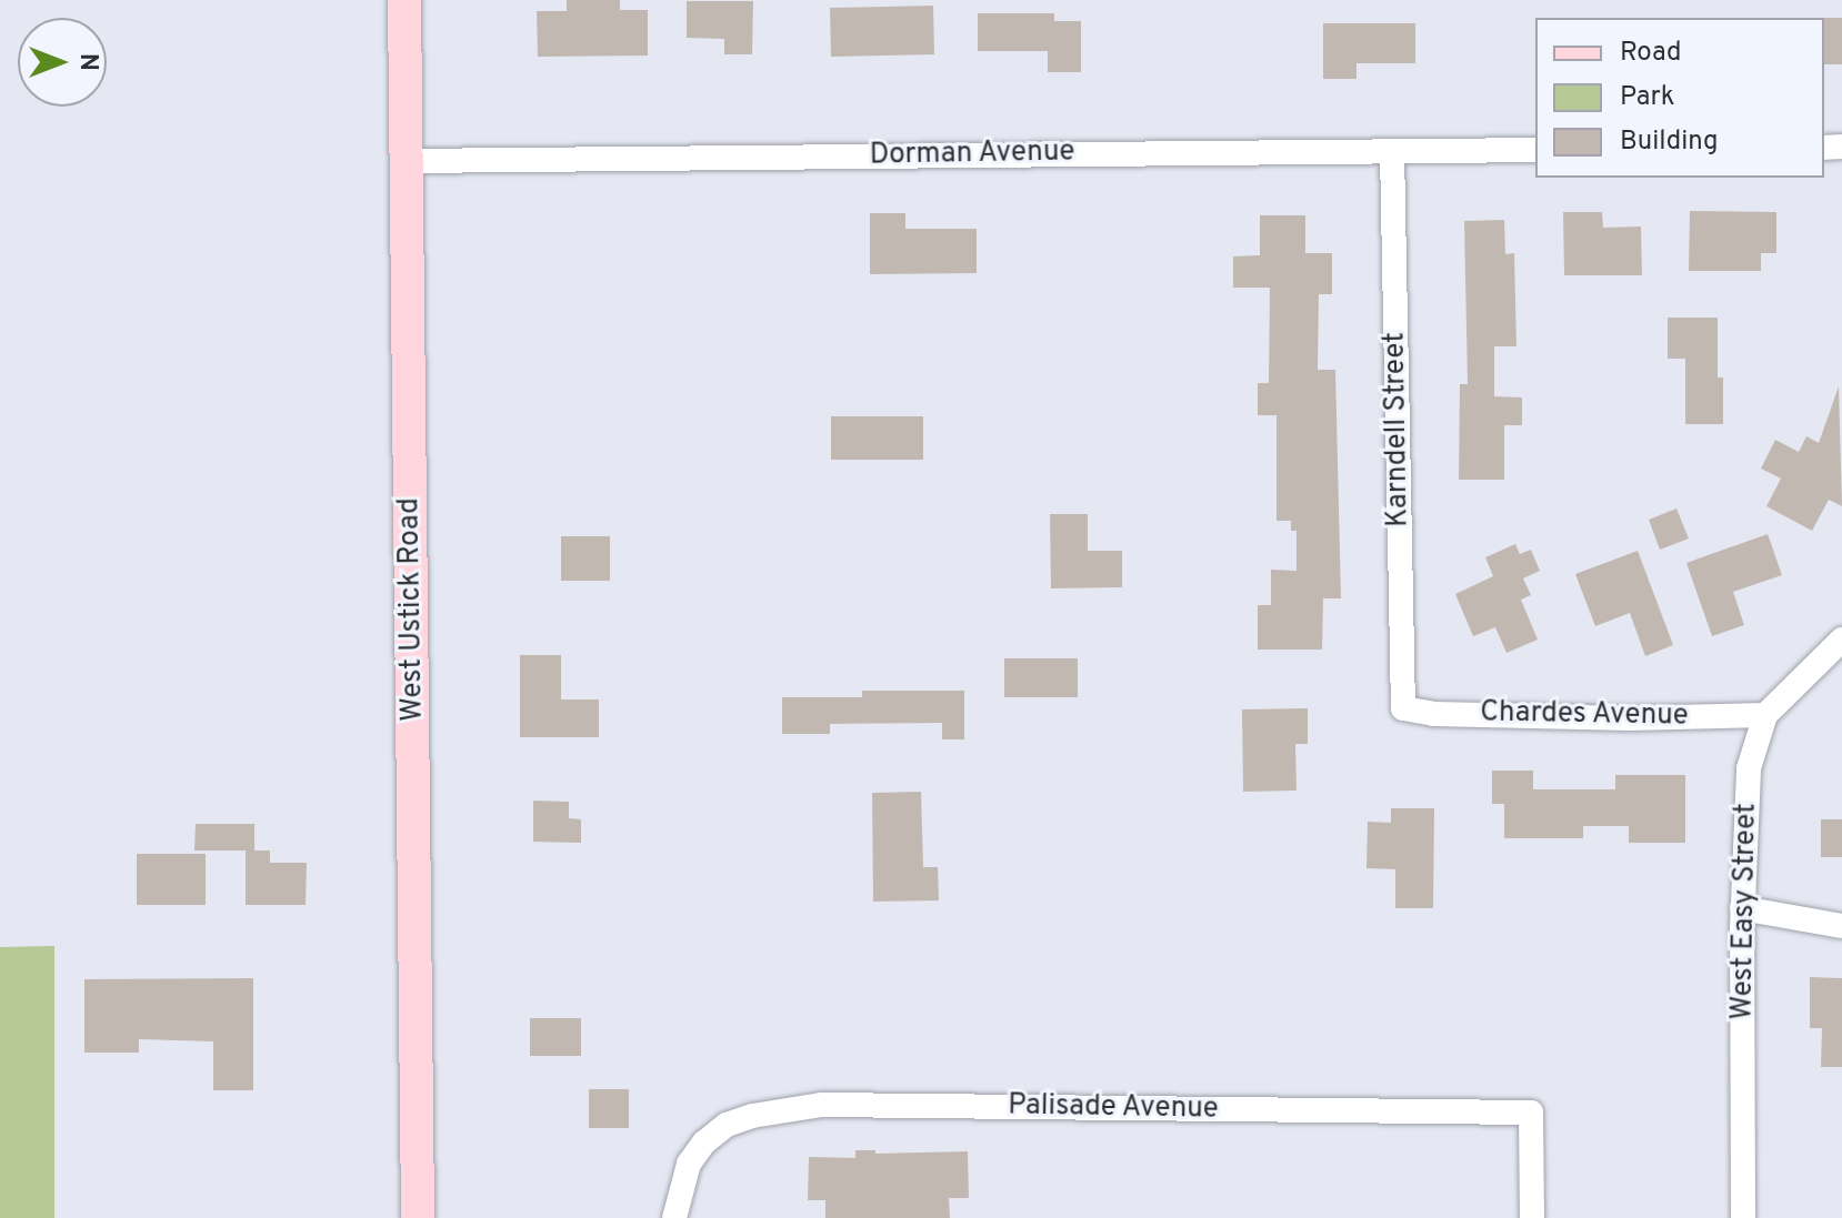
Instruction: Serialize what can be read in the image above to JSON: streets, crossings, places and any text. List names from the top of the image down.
{
  "streets": {
    "main road": ["West Ustick Road"],
    "street": [
      "Dorman Avenue",
      "Karndell Street",
      "Chardes Avenue",
      "West Easy Street",
      "Palisade Avenue"
    ]
  },
  "crossings": [
    ["Dorman Avenue", "Karndell Street"],
    ["Dorman Avenue", "West Ustick Road"],
    ["Karndell Street", "Chardes Avenue"],
    ["Chardes Avenue", "West Easy Street"]
  ],
  "legend": ["Road", "Park", "Building"],
  "north": "right"
}
